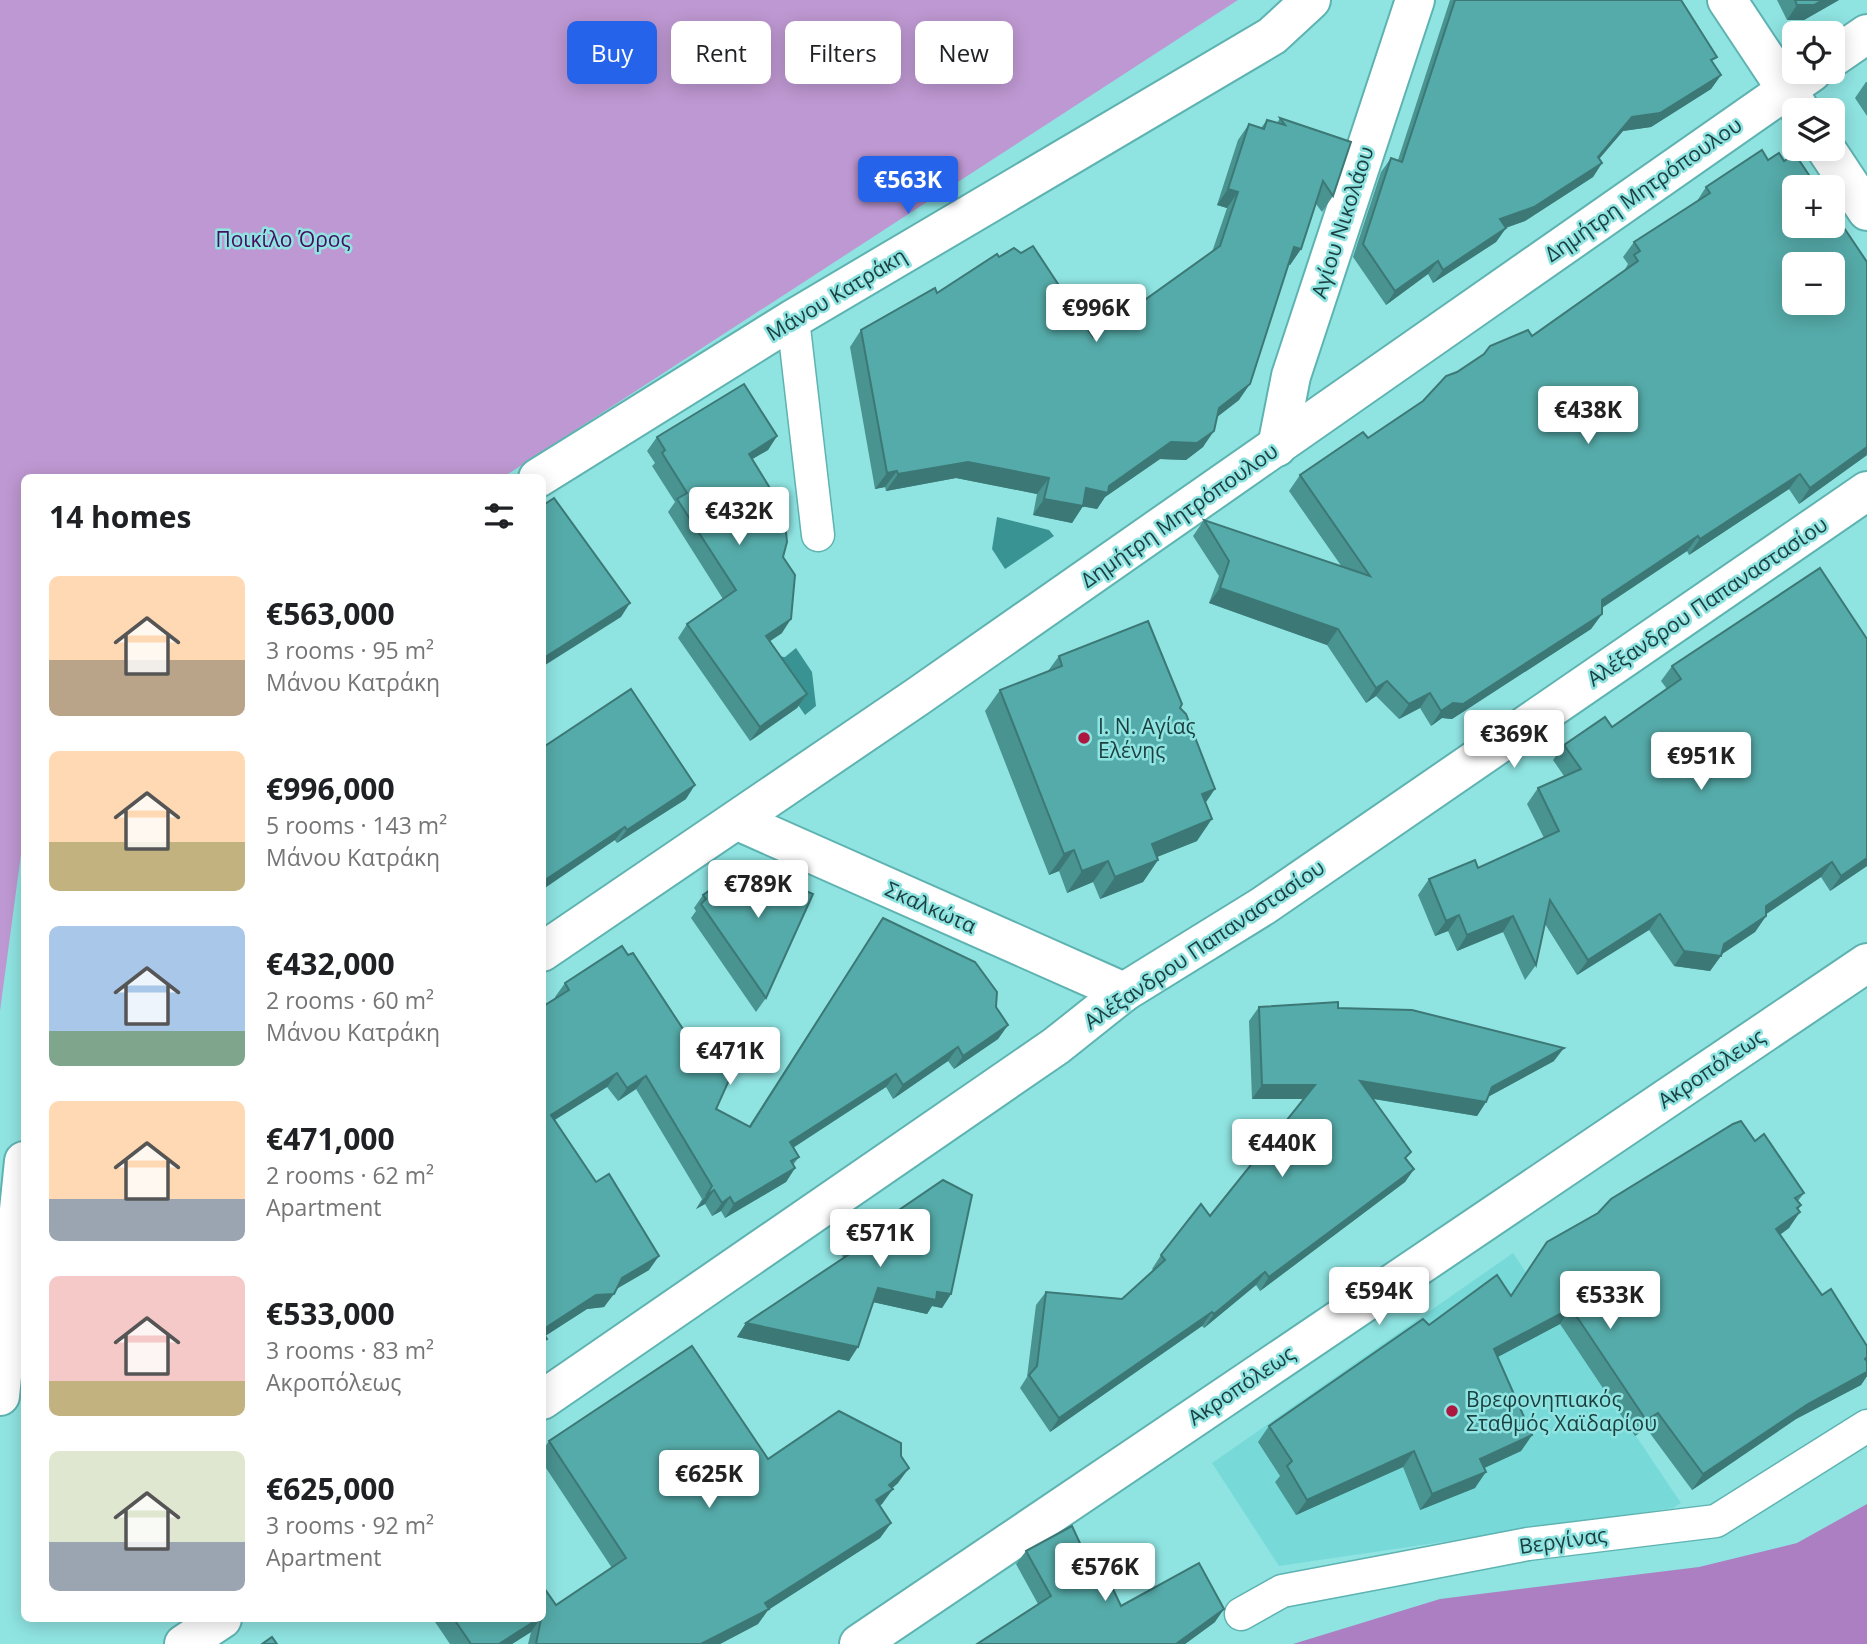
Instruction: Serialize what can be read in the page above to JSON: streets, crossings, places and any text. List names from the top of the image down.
{
  "streets": {
    "street": [
      "Δημήτρη Μητρόπουλου",
      "Αγίου Νικολάου",
      "Μάνου Κατράκη",
      "Αλέξανδρου Παπαναστασίου",
      "Σκαλκώτα",
      "Ακροπόλεως"
    ],
    "lane": ["Βεργίνας"]
  },
  "crossings": [
    ["Δημήτρη Μητρόπουλου", "Αγίου Νικολάου"],
    ["Δημήτρη Μητρόπουλου", "Σκαλκώτα"],
    ["Αλέξανδρου Παπαναστασίου", "Σκαλκώτα"]
  ],
  "parks": ["Ποικίλο Όρος"],
  "places": ["Ι. Ν. Αγίας Ελένης", "Βρεφονηπιακός Σταθμός Χαϊδαρίου"],
  "page": {
    "map_buttons": ["+", "−"],
    "chip": [
      "Buy",
      "Rent",
      "Filters",
      "New"
    ],
    "price": [
      "€563K",
      "€996K",
      "€438K",
      "€432K",
      "€369K",
      "€951K",
      "€789K",
      "€471K",
      "€440K",
      "€571K",
      "€594K",
      "€533K",
      "€625K",
      "€576K"
    ],
    "heading": "14 homes",
    "list": [
      {
        "name": "€563,000",
        "note": "3 rooms · 95 m² · Μάνου Κατράκη"
      },
      {
        "name": "€996,000",
        "note": "5 rooms · 143 m² · Μάνου Κατράκη"
      },
      {
        "name": "€432,000",
        "note": "2 rooms · 60 m² · Μάνου Κατράκη"
      },
      {
        "name": "€471,000",
        "note": "2 rooms · 62 m² · Apartment"
      },
      {
        "name": "€533,000",
        "note": "3 rooms · 83 m² · Ακροπόλεως"
      },
      {
        "name": "€625,000",
        "note": "3 rooms · 92 m² · Apartment"
      }
    ]
  }
}
